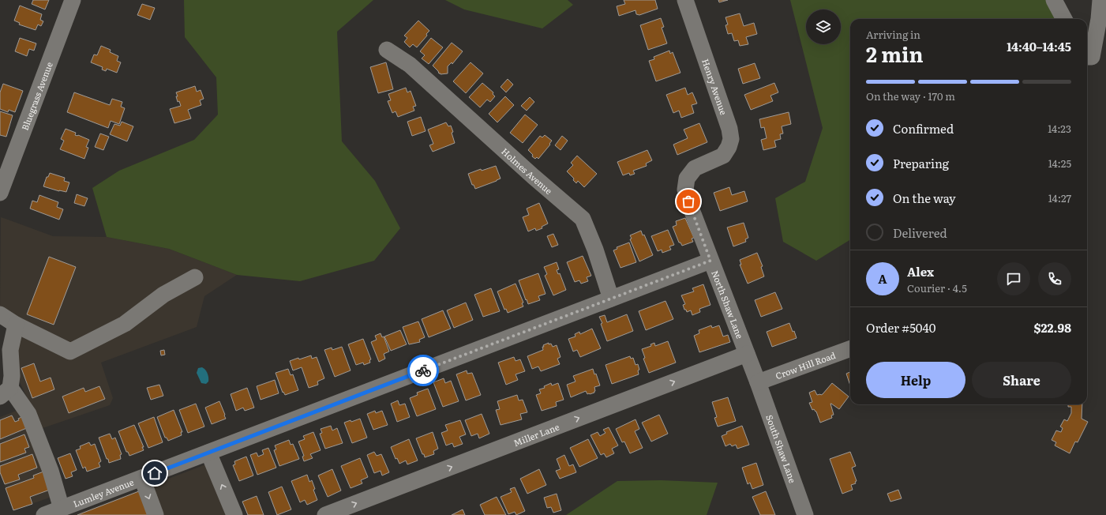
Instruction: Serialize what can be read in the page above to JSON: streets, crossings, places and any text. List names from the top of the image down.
{
  "streets": {
    "street": [
      "Henry Avenue",
      "Bluegrass Avenue",
      "Holmes Avenue",
      "North Shaw Lane",
      "Crow Hill Road",
      "Miller Lane",
      "South Shaw Lane",
      "Lumley Avenue"
    ]
  },
  "crossings": [
    ["Henry Avenue", "North Shaw Lane"],
    ["Holmes Avenue", "Lumley Avenue"],
    ["North Shaw Lane", "Crow Hill Road"],
    ["North Shaw Lane", "Miller Lane"],
    ["North Shaw Lane", "South Shaw Lane"],
    ["North Shaw Lane", "Lumley Avenue"],
    ["Crow Hill Road", "South Shaw Lane"]
  ],
  "one_way": ["Miller Lane"],
  "page": {
    "heading": ["2 min", "Arriving in", "14:40–14:45"],
    "panel": [
      "Alex",
      "Courier · 4.5",
      "Order #5040",
      "$22.98"
    ],
    "bar": "On the way · 170 m",
    "list": [
      ["Confirmed", "14:23"],
      ["Preparing", "14:25"],
      ["On the way", "14:27"],
      "Delivered"
    ],
    "round": "A",
    "buttons": ["Help", "Share"]
  }
}
